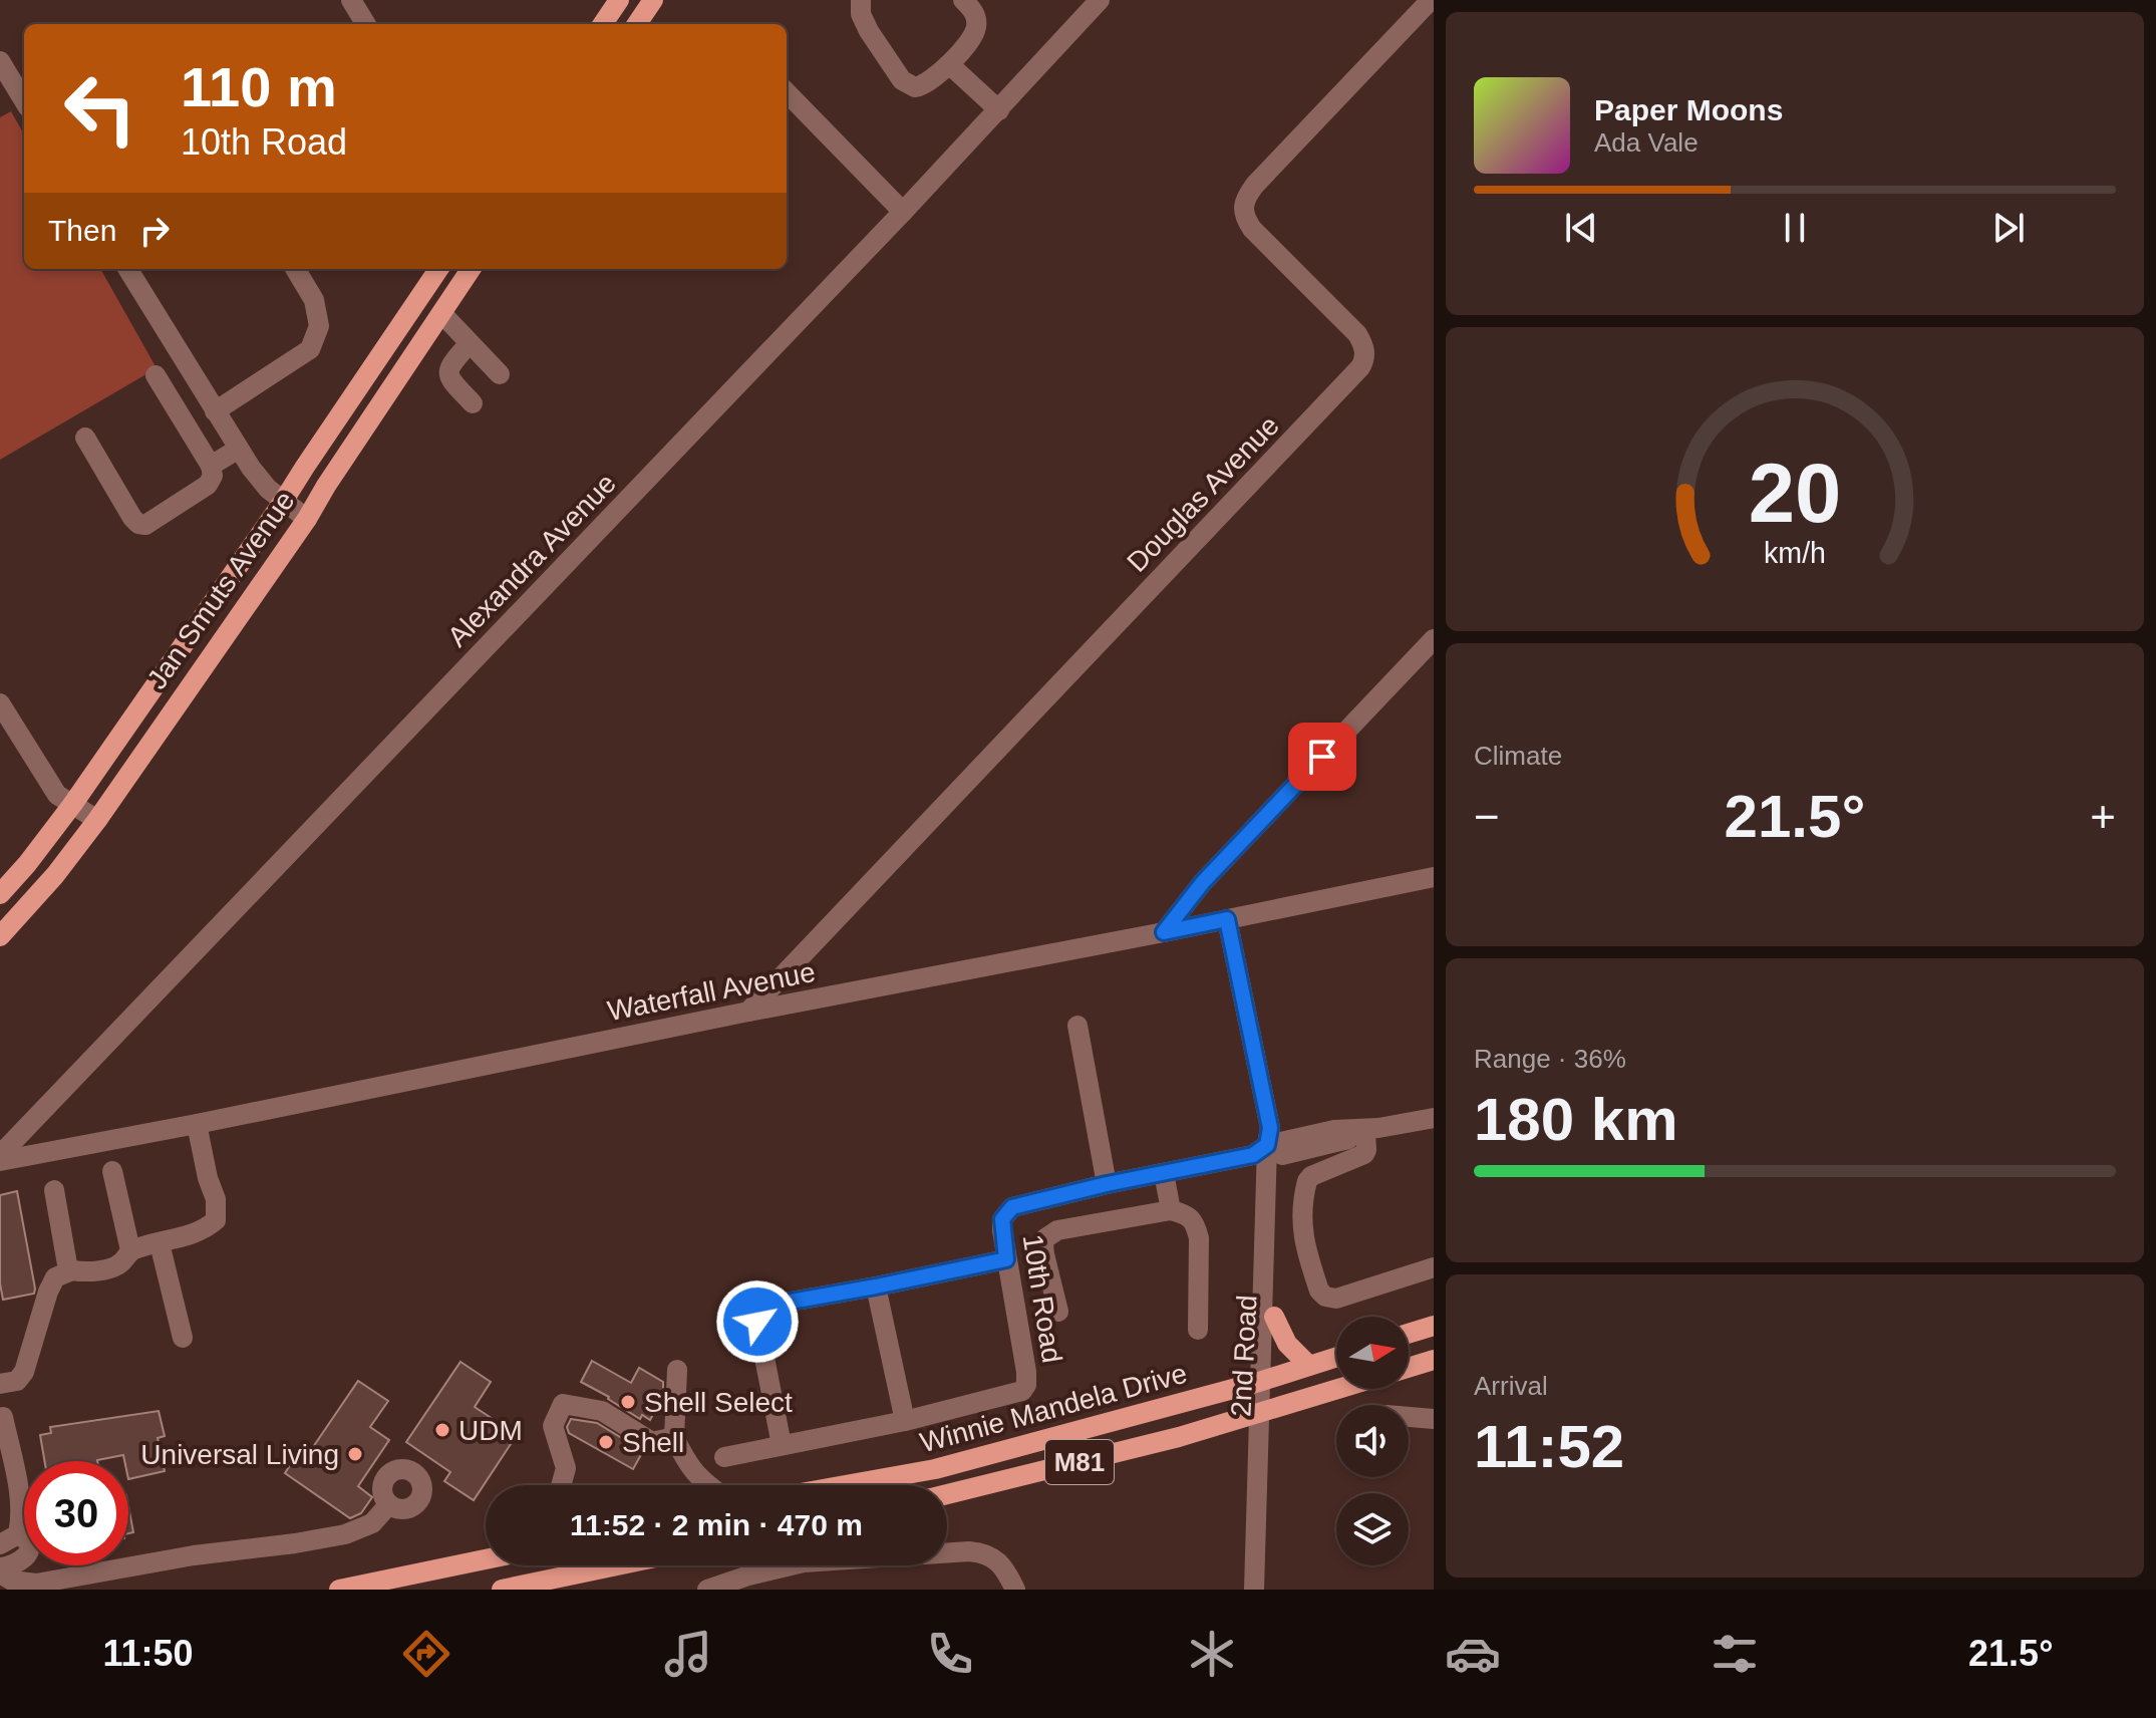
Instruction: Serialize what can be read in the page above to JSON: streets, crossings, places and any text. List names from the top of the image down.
{
  "streets": {
    "main road": ["Jan Smuts Avenue", "Winnie Mandela Drive", "M81"],
    "street": [
      "Douglas Avenue",
      "Alexandra Avenue",
      "Waterfall Avenue",
      "10th Road",
      "2nd Road"
    ]
  },
  "crossings": [
    ["Douglas Avenue", "Waterfall Avenue"],
    ["Waterfall Avenue", "2nd Road"],
    ["10th Road", "2nd Road"],
    ["2nd Road", "Winnie Mandela Drive"]
  ],
  "places": [
    "Shell Select",
    "UDM",
    "Shell",
    "Universal Living"
  ],
  "north": "right",
  "page": {
    "turn": ["110 m", "10th Road"],
    "song": ["Paper Moons", "Ada Vale"],
    "then": "Then",
    "tile": [
      "Climate",
      ["Range · 36%", "180 km"],
      ["Arrival", "11:52"]
    ],
    "heat": ["−", "21.5°", "+"],
    "limit": "30",
    "trip": "11:52 · 2 min · 470 m",
    "tabs": ["11:50", "21.5°"],
    "gauge": ["20", "km/h"]
  }
}
